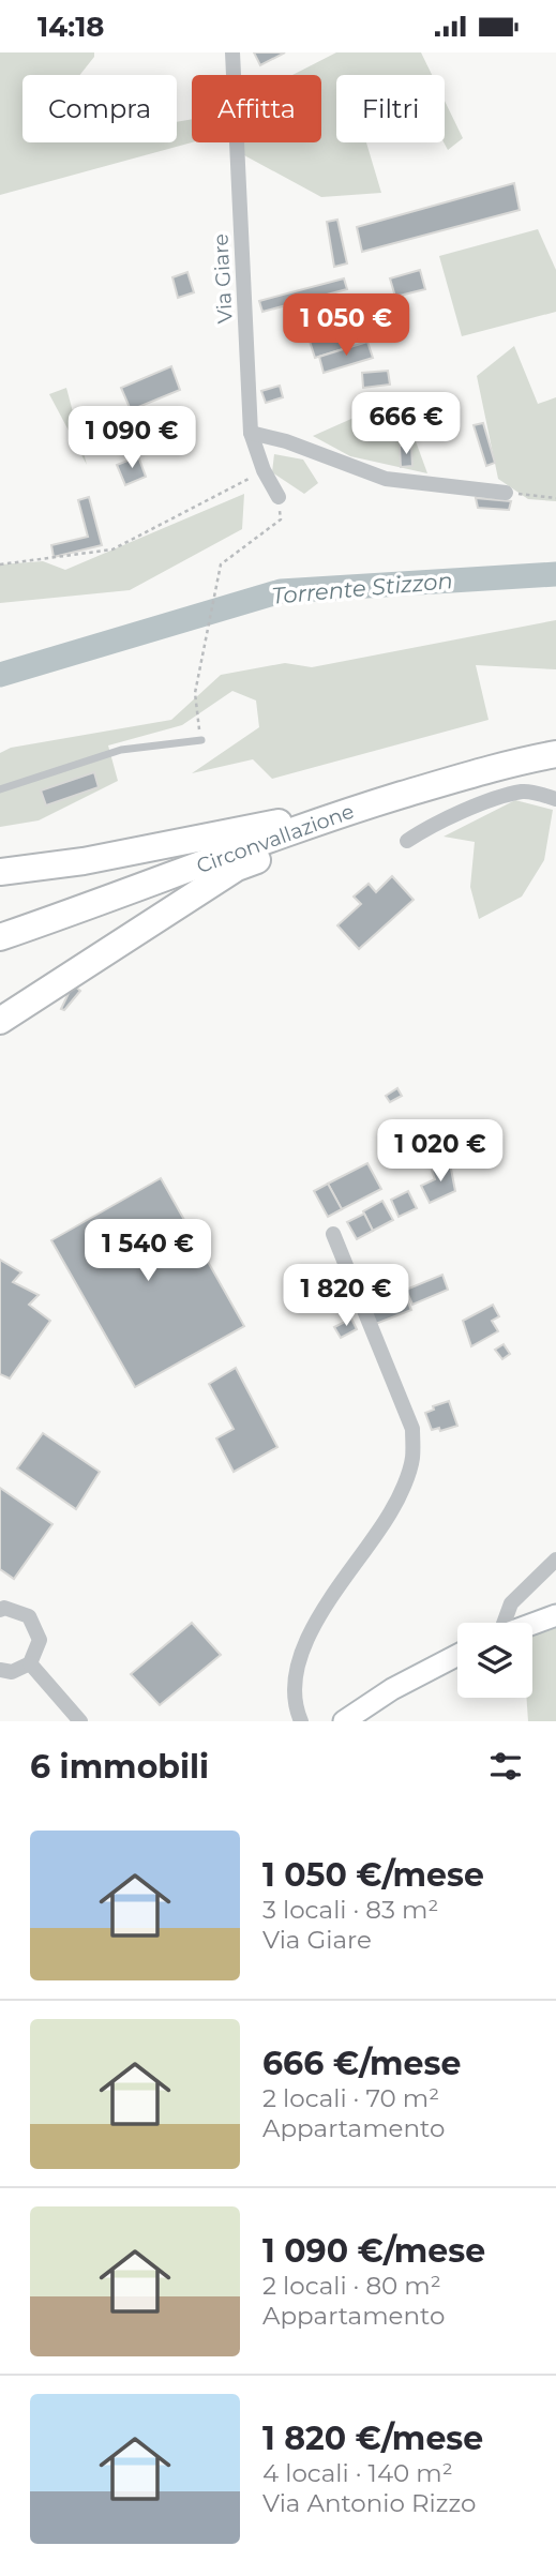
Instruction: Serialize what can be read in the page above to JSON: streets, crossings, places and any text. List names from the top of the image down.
{
  "streets": {
    "highway": ["Circonvallazione"],
    "street": ["Via Giare"]
  },
  "water": ["Torrente Stizzon"],
  "page": {
    "status": "14:18",
    "chip": ["Compra", "Affitta", "Filtri"],
    "price": [
      "1 050 €",
      "666 €",
      "1 090 €",
      "1 020 €",
      "1 540 €",
      "1 820 €"
    ],
    "heading": "6 immobili",
    "list": [
      {
        "name": "1 050 €/mese",
        "note": "3 locali · 83 m² · Via Giare"
      },
      {
        "name": "666 €/mese",
        "note": "2 locali · 70 m² · Appartamento"
      },
      {
        "name": "1 090 €/mese",
        "note": "2 locali · 80 m² · Appartamento"
      },
      {
        "name": "1 820 €/mese",
        "note": "4 locali · 140 m² · Via Antonio Rizzo"
      }
    ]
  }
}
